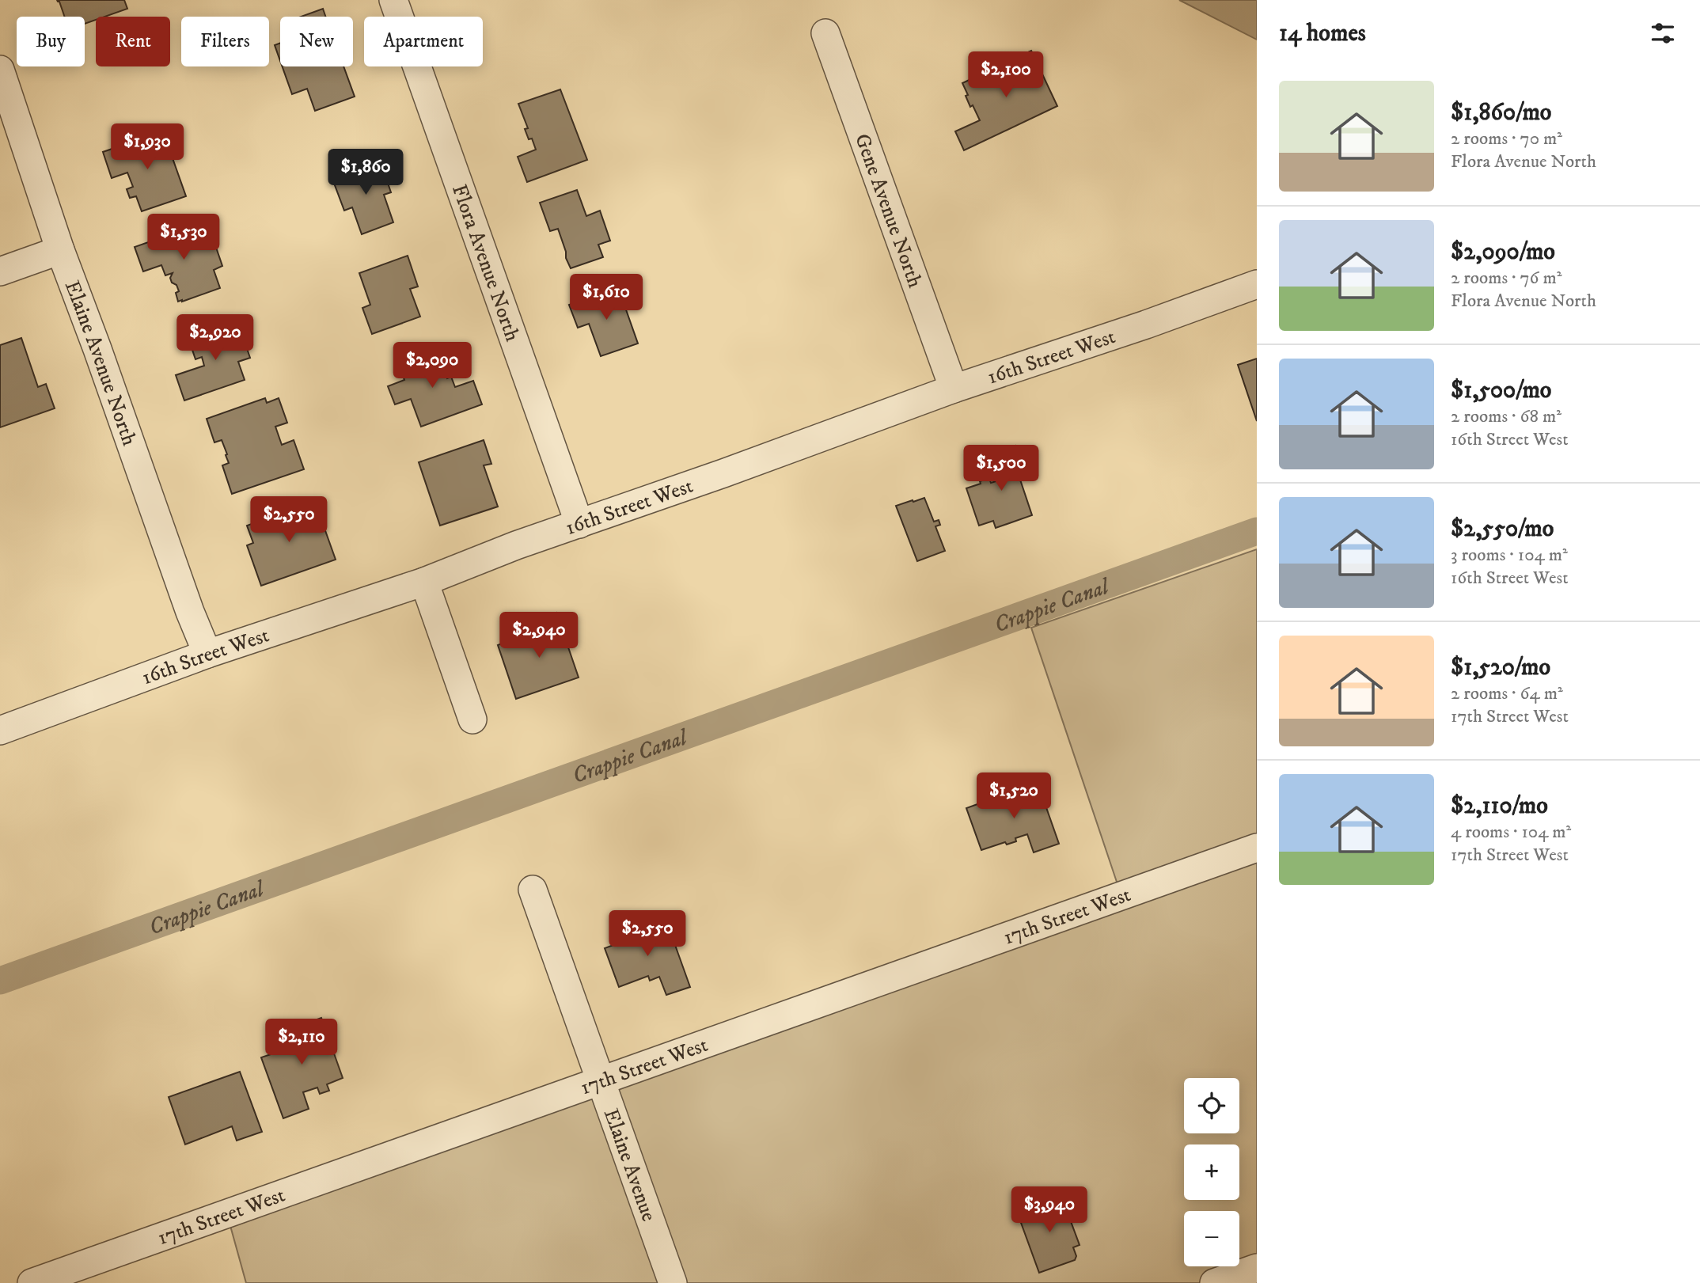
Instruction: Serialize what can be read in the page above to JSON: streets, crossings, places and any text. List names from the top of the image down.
{
  "streets": {
    "street": [
      "Gene Avenue North",
      "Flora Avenue North",
      "16th Street West",
      "Elaine Avenue North",
      "17th Street West",
      "Elaine Avenue"
    ]
  },
  "crossings": [
    ["Gene Avenue North", "16th Street West"],
    ["Flora Avenue North", "16th Street West"],
    ["16th Street West", "Elaine Avenue North"],
    ["17th Street West", "Elaine Avenue"]
  ],
  "water": ["Crappie Canal"],
  "page": {
    "heading": "14 homes",
    "chip": [
      "Buy",
      "Rent",
      "Filters",
      "New",
      "Apartment"
    ],
    "price": [
      "$2,100",
      "$1,930",
      "$1,860",
      "$1,530",
      "$1,610",
      "$2,920",
      "$2,090",
      "$1,500",
      "$2,550",
      "$2,940",
      "$1,520",
      "$2,550",
      "$2,110",
      "$3,940"
    ],
    "list": [
      {
        "name": "$1,860/mo",
        "note": "2 rooms · 70 m² · Flora Avenue North"
      },
      {
        "name": "$2,090/mo",
        "note": "2 rooms · 76 m² · Flora Avenue North"
      },
      {
        "name": "$1,500/mo",
        "note": "2 rooms · 68 m² · 16th Street West"
      },
      {
        "name": "$2,550/mo",
        "note": "3 rooms · 104 m² · 16th Street West"
      },
      {
        "name": "$1,520/mo",
        "note": "2 rooms · 64 m² · 17th Street West"
      },
      {
        "name": "$2,110/mo",
        "note": "4 rooms · 104 m² · 17th Street West"
      }
    ],
    "map_buttons": ["+", "−"]
  }
}
